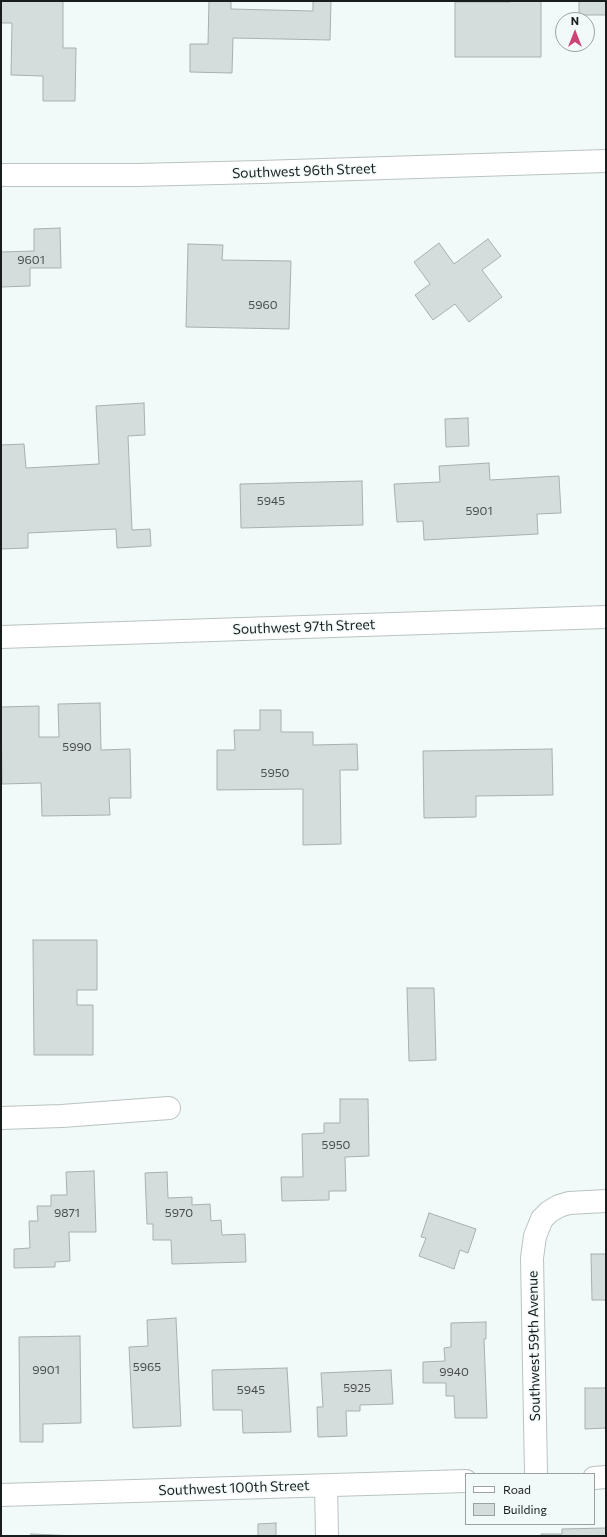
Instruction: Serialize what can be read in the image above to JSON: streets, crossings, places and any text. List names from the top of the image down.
{
  "streets": {
    "street": [
      "Southwest 96th Street",
      "Southwest 97th Street",
      "Southwest 59th Avenue",
      "Southwest 100th Street"
    ]
  },
  "house_numbers": [
    "9601",
    "5960",
    "5945",
    "5901",
    "5990",
    "5950",
    "5950",
    "9871",
    "5970",
    "5965",
    "9901",
    "9940",
    "5925",
    "5945"
  ],
  "legend": ["Road", "Building"],
  "north": "top"
}
